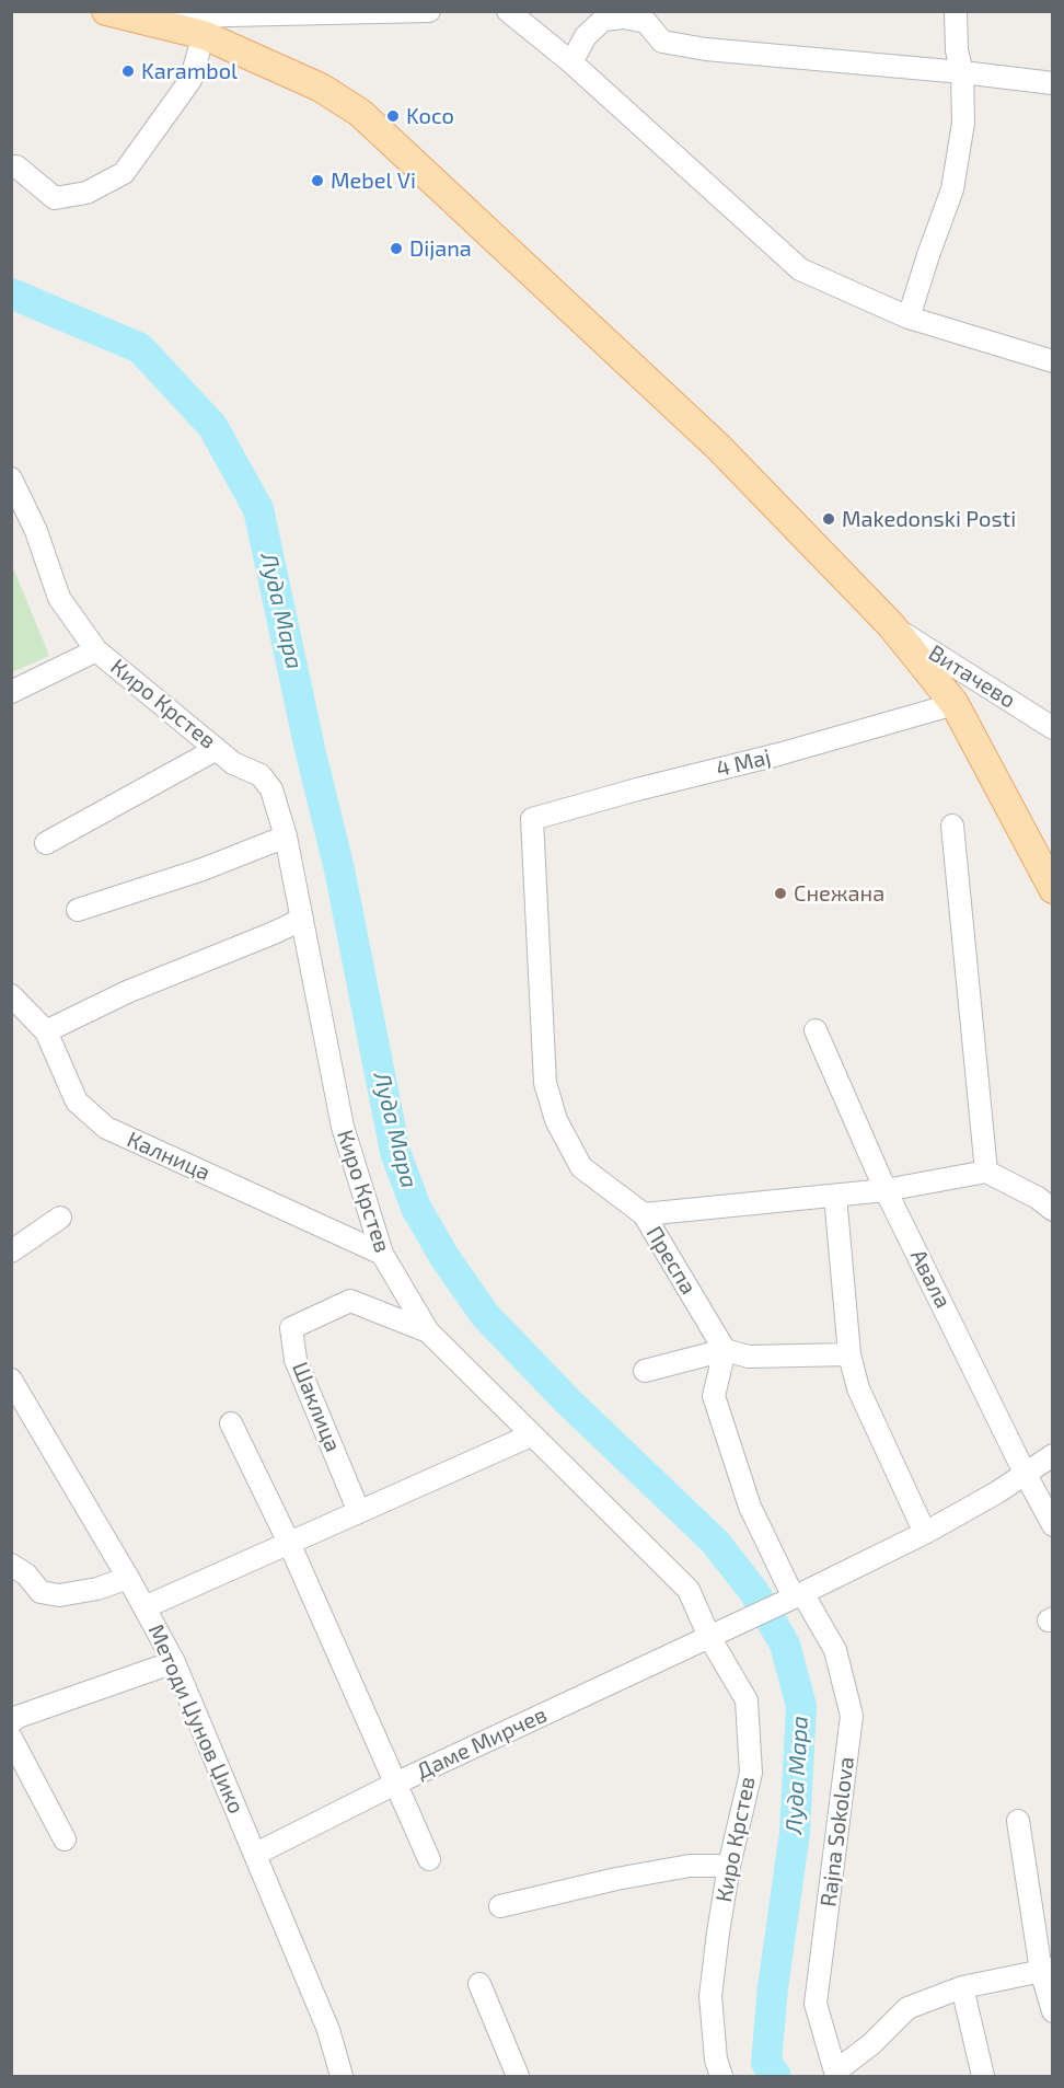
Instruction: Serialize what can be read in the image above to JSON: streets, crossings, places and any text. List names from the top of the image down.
{
  "streets": {
    "street": [
      "Витачево",
      "Киро Крстев",
      "4 Мај",
      "Калница",
      "Преспа",
      "Авала",
      "Шаклица",
      "Методи Џунов Џико",
      "Даме Мирчев",
      "Rajna Sokolova"
    ]
  },
  "crossings": [
    ["Киро Крстев", "Калница"],
    ["Киро Крстев", "Шаклица"],
    ["Киро Крстев", "Даме Мирчев"],
    ["4 Мај", "Преспа"],
    ["Авала", "Даме Мирчев"],
    ["Методи Џунов Џико", "Даме Мирчев"],
    ["Даме Мирчев", "Rajna Sokolova"]
  ],
  "water": ["Луда Мара"],
  "places": [
    "Karambol",
    "Koco",
    "Mebel Vi",
    "Dijana",
    "Makedonski Posti",
    "Снежана"
  ]
}
